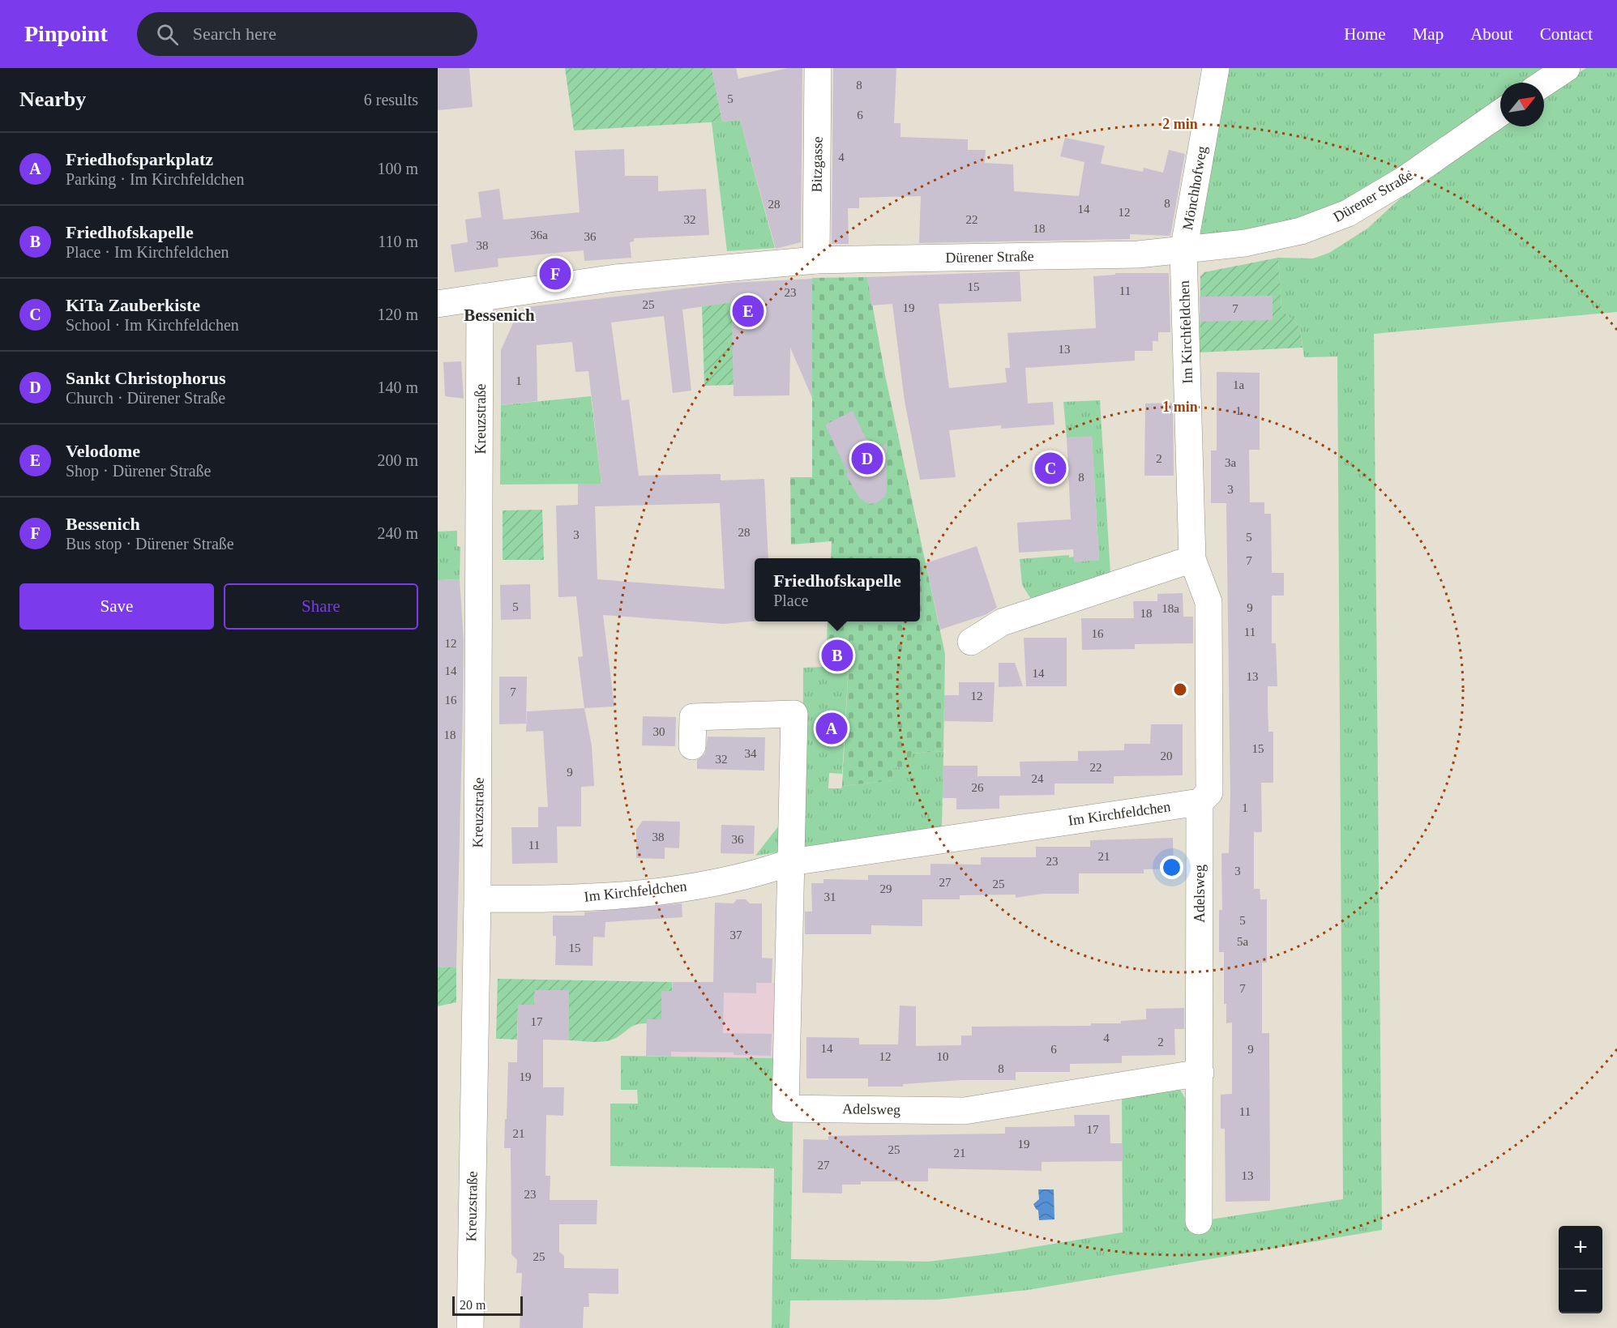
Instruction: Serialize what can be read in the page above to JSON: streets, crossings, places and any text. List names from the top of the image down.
{
  "streets": {
    "street": [
      "Bitzgasse",
      "Mönchhofweg",
      "Dürener Straße",
      "Im Kirchfeldchen",
      "Kreuzstraße",
      "Adelsweg"
    ]
  },
  "crossings": [
    ["Bitzgasse", "Dürener Straße"],
    ["Mönchhofweg", "Dürener Straße"],
    ["Mönchhofweg", "Im Kirchfeldchen"],
    ["Dürener Straße", "Im Kirchfeldchen"],
    ["Dürener Straße", "Kreuzstraße"],
    ["Im Kirchfeldchen", "Kreuzstraße"],
    ["Im Kirchfeldchen", "Adelsweg"]
  ],
  "districts": ["Bessenich"],
  "house_numbers": [
    "8",
    "5",
    "6",
    "4",
    "8",
    "28",
    "14",
    "12",
    "32",
    "22",
    "18",
    "36a",
    "36",
    "38",
    "15",
    "11",
    "23",
    "25",
    "19",
    "7",
    "13",
    "1",
    "1a",
    "1",
    "2",
    "3a",
    "8",
    "3",
    "28",
    "3",
    "5",
    "7",
    "5",
    "9",
    "18a",
    "18",
    "11",
    "16",
    "12",
    "14",
    "14",
    "13",
    "7",
    "12",
    "16",
    "30",
    "18",
    "15",
    "34",
    "20",
    "32",
    "22",
    "9",
    "24",
    "26",
    "1",
    "38",
    "36",
    "11",
    "21",
    "23",
    "3",
    "27",
    "25",
    "29",
    "31",
    "5",
    "37",
    "5a",
    "15",
    "7",
    "17",
    "4",
    "2",
    "14",
    "6",
    "9",
    "12",
    "10",
    "8",
    "19",
    "11",
    "17",
    "21",
    "19",
    "25",
    "21",
    "27",
    "13",
    "23",
    "25"
  ],
  "scale_bar": "20 m",
  "north": "top right",
  "page": {
    "header": "Pinpoint",
    "search": "Search here",
    "nav": [
      "Home",
      "Map",
      "About",
      "Contact"
    ],
    "heading": ["Nearby", "6 results"],
    "list": [
      {
        "mark": "A",
        "name": "Friedhofsparkplatz",
        "note": "Parking · Im Kirchfeldchen",
        "value": "100 m"
      },
      {
        "mark": "B",
        "name": "Friedhofskapelle",
        "note": "Place · Im Kirchfeldchen",
        "value": "110 m"
      },
      {
        "mark": "C",
        "name": "KiTa Zauberkiste",
        "note": "School · Im Kirchfeldchen",
        "value": "120 m"
      },
      {
        "mark": "D",
        "name": "Sankt Christophorus",
        "note": "Church · Dürener Straße",
        "value": "140 m"
      },
      {
        "mark": "E",
        "name": "Velodome",
        "note": "Shop · Dürener Straße",
        "value": "200 m"
      },
      {
        "mark": "F",
        "name": "Bessenich",
        "note": "Bus stop · Dürener Straße",
        "value": "240 m"
      }
    ],
    "pins": [
      "F",
      "E",
      "D",
      "C",
      "B",
      "A"
    ],
    "popup": ["Friedhofskapelle", "Place"],
    "buttons": ["Save", "Share"],
    "map_buttons": ["+", "−"],
    "scale": "20 m"
  },
  "rings": ["2 min", "1 min"]
}
